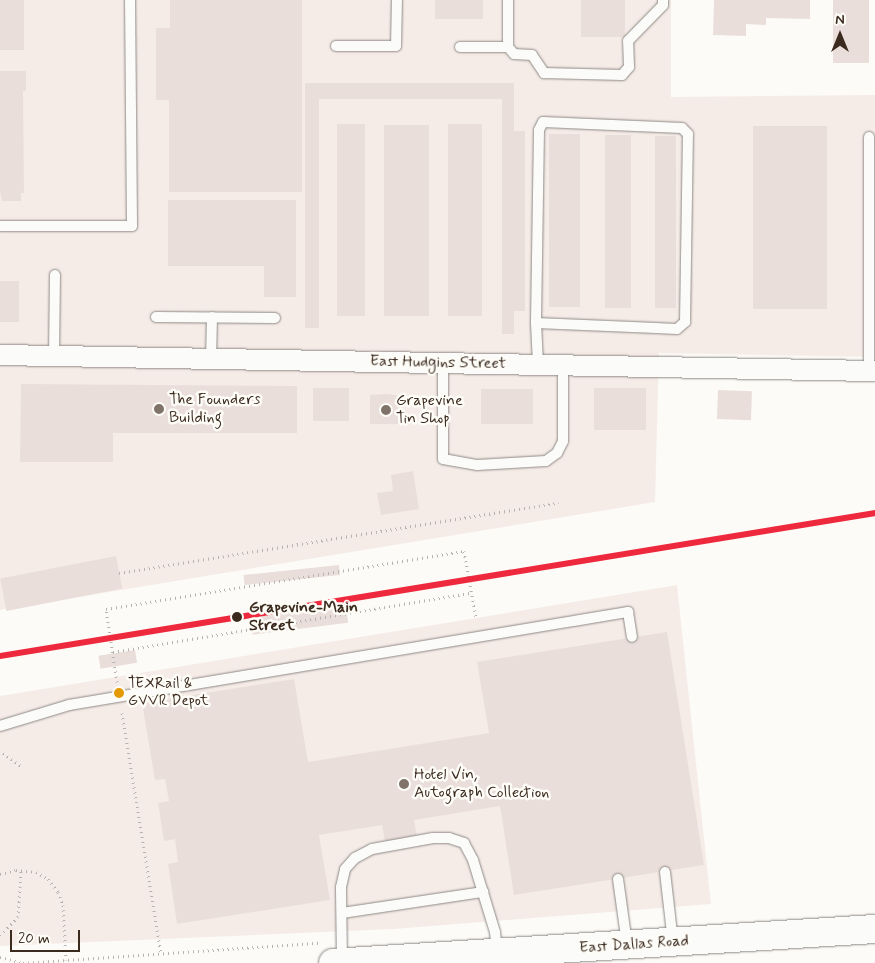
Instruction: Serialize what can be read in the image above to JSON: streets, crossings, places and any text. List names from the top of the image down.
{
  "streets": {
    "main road": ["East Dallas Road"],
    "street": ["East Hudgins Street"]
  },
  "places": [
    "The Founders Building",
    "Grapevine Tin Shop",
    "Grapevine-Main Street",
    "TEXRail & GVVR Depot",
    "Hotel Vin, Autograph Collection"
  ],
  "scale_bar": "20 m",
  "north": "top"
}
